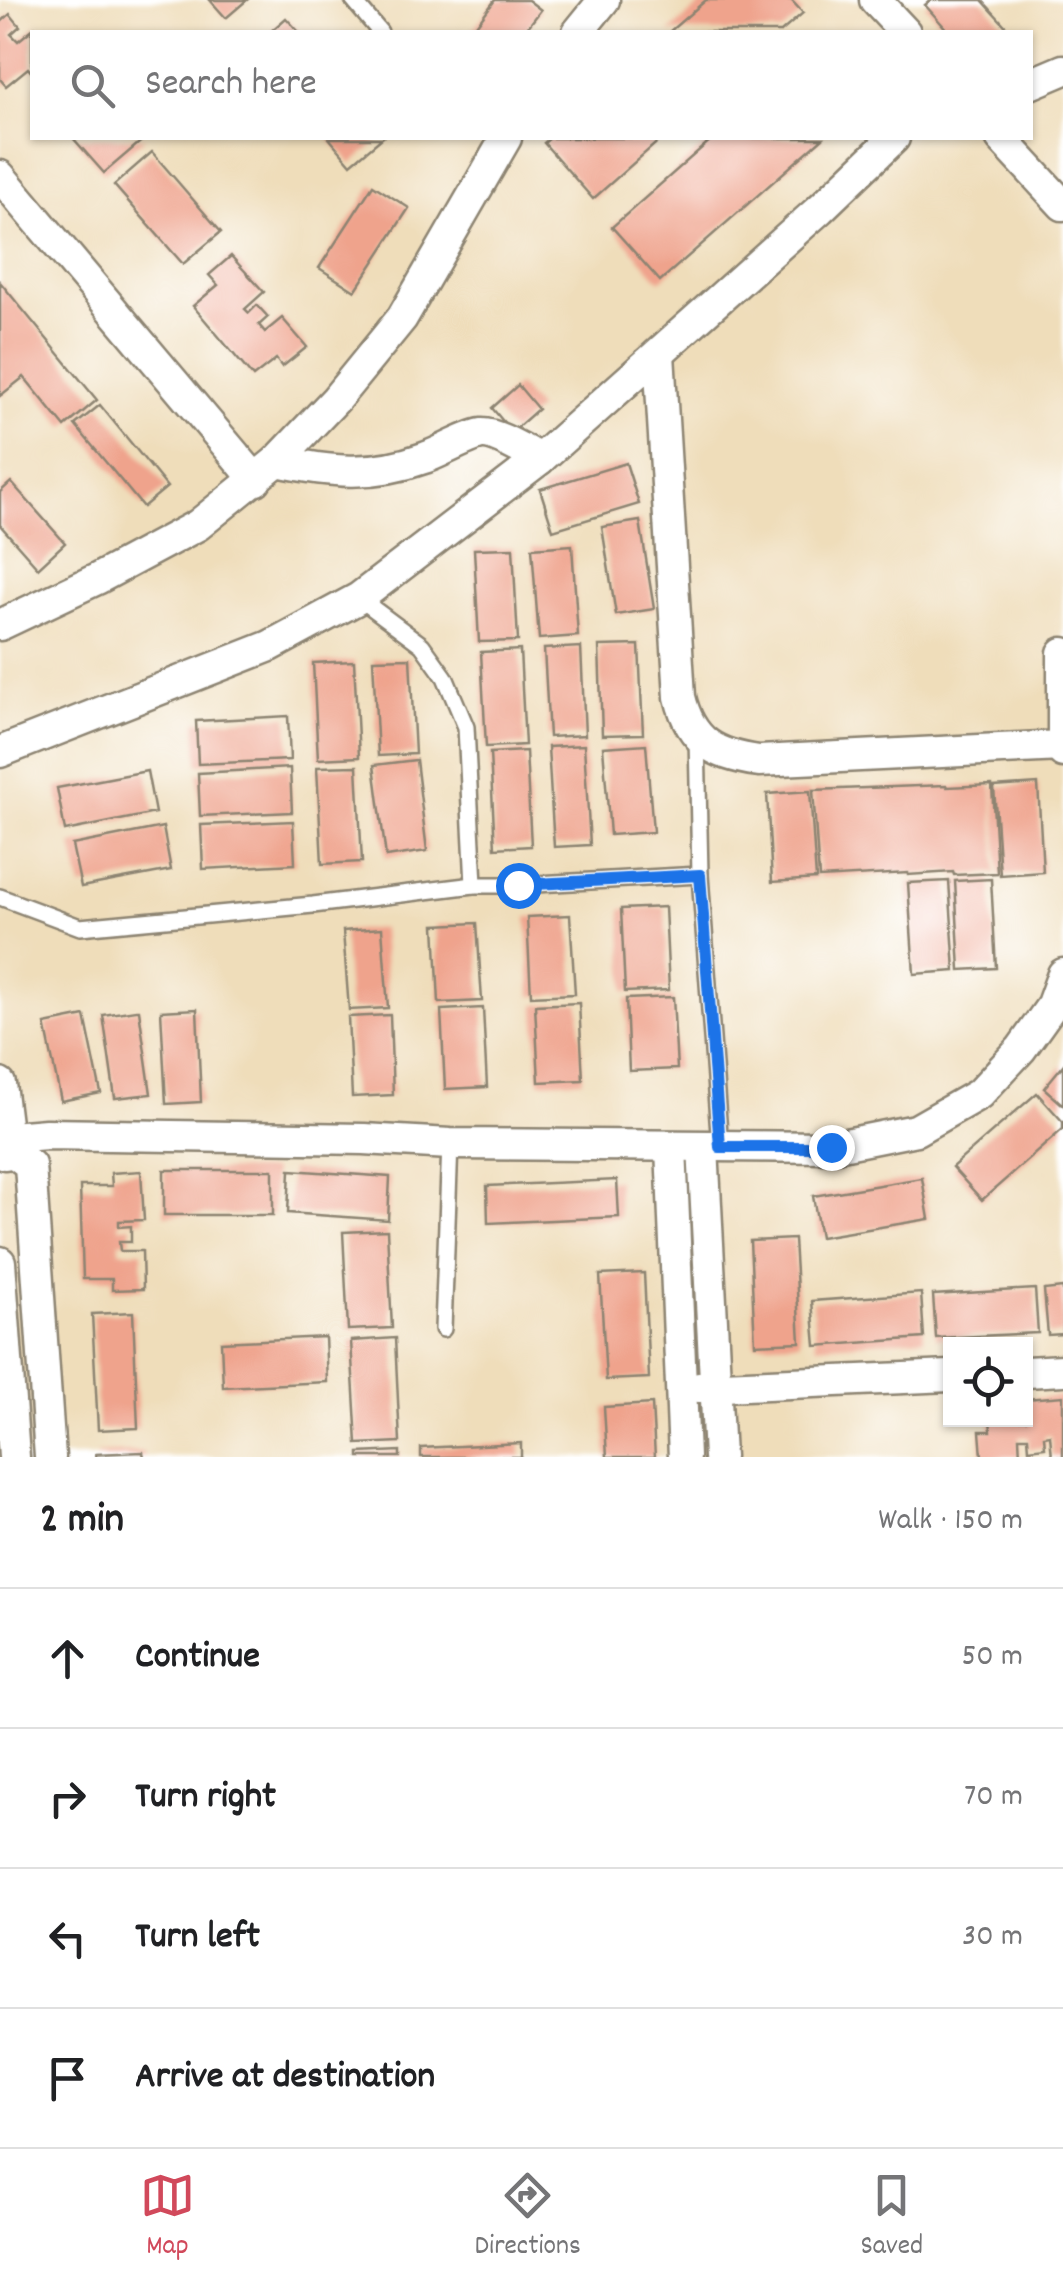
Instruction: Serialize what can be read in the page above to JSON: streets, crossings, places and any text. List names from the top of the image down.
{
  "page": {
    "search": "Search here",
    "heading": ["2 min", "Walk · 150 m"],
    "list": [
      ["Continue", "50 m"],
      ["Turn right", "70 m"],
      ["Turn left", "30 m"],
      "Arrive at destination"
    ],
    "nav": ["Map", "Directions", "Saved"]
  }
}
